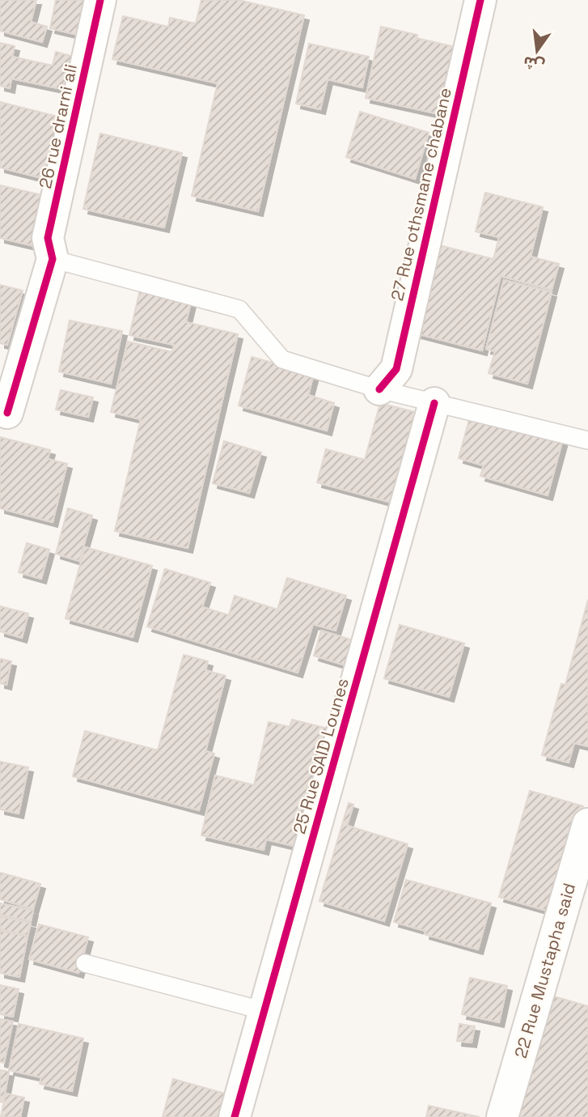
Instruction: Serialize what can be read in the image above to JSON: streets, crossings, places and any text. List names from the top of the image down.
{
  "streets": {
    "street": [
      "26 rue drarni ali",
      "27 Rue othsmane chabane",
      "25 Rue SAID Lounes",
      "22 Rue Mustapha said"
    ]
  },
  "north": "bottom"
}
